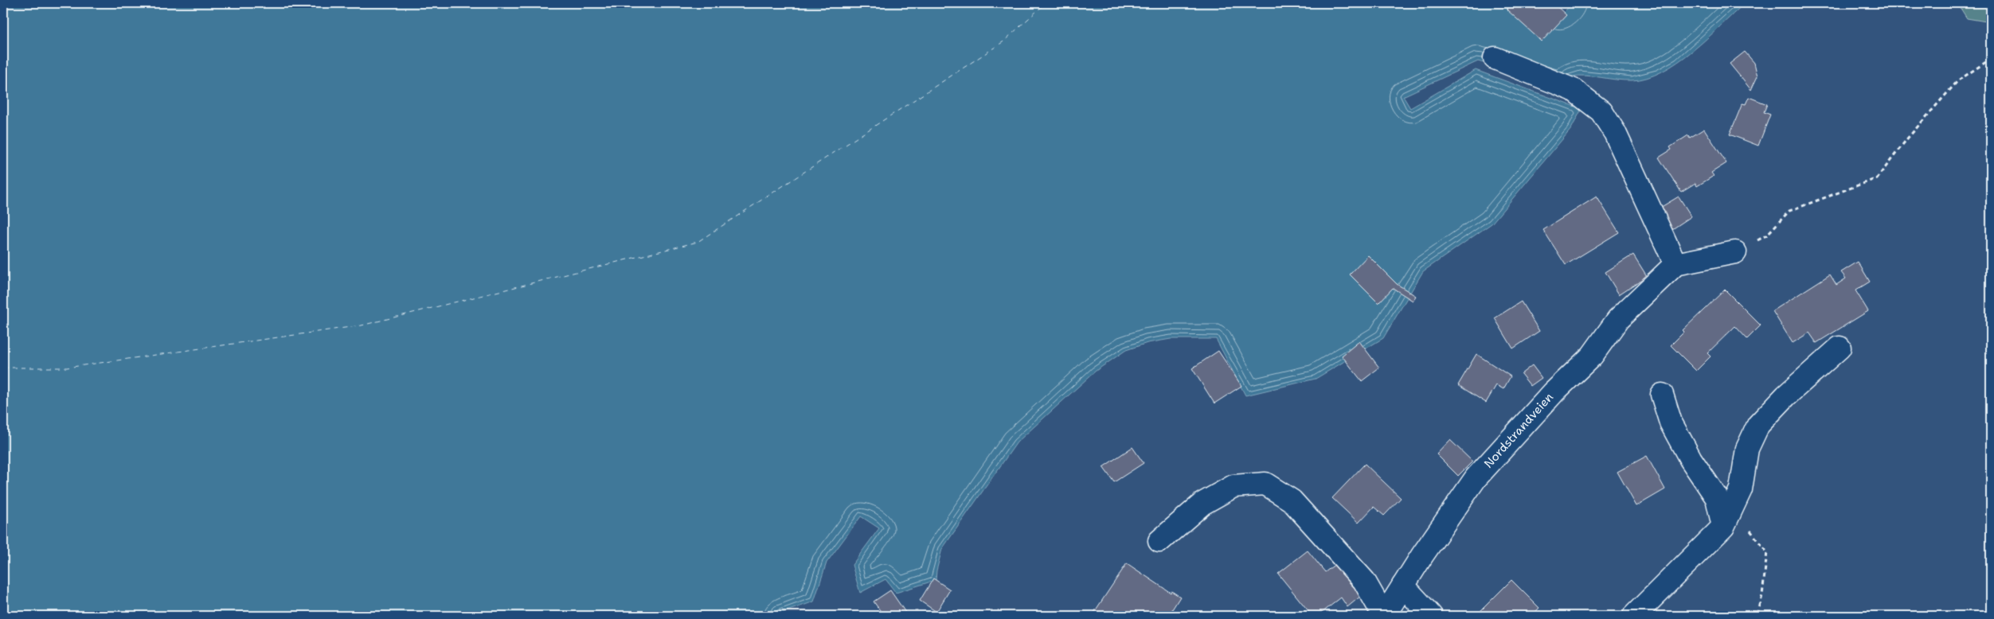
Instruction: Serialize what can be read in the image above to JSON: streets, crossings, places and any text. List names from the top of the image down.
{
  "streets": {
    "street": ["Nordstrandveien"]
  }
}
